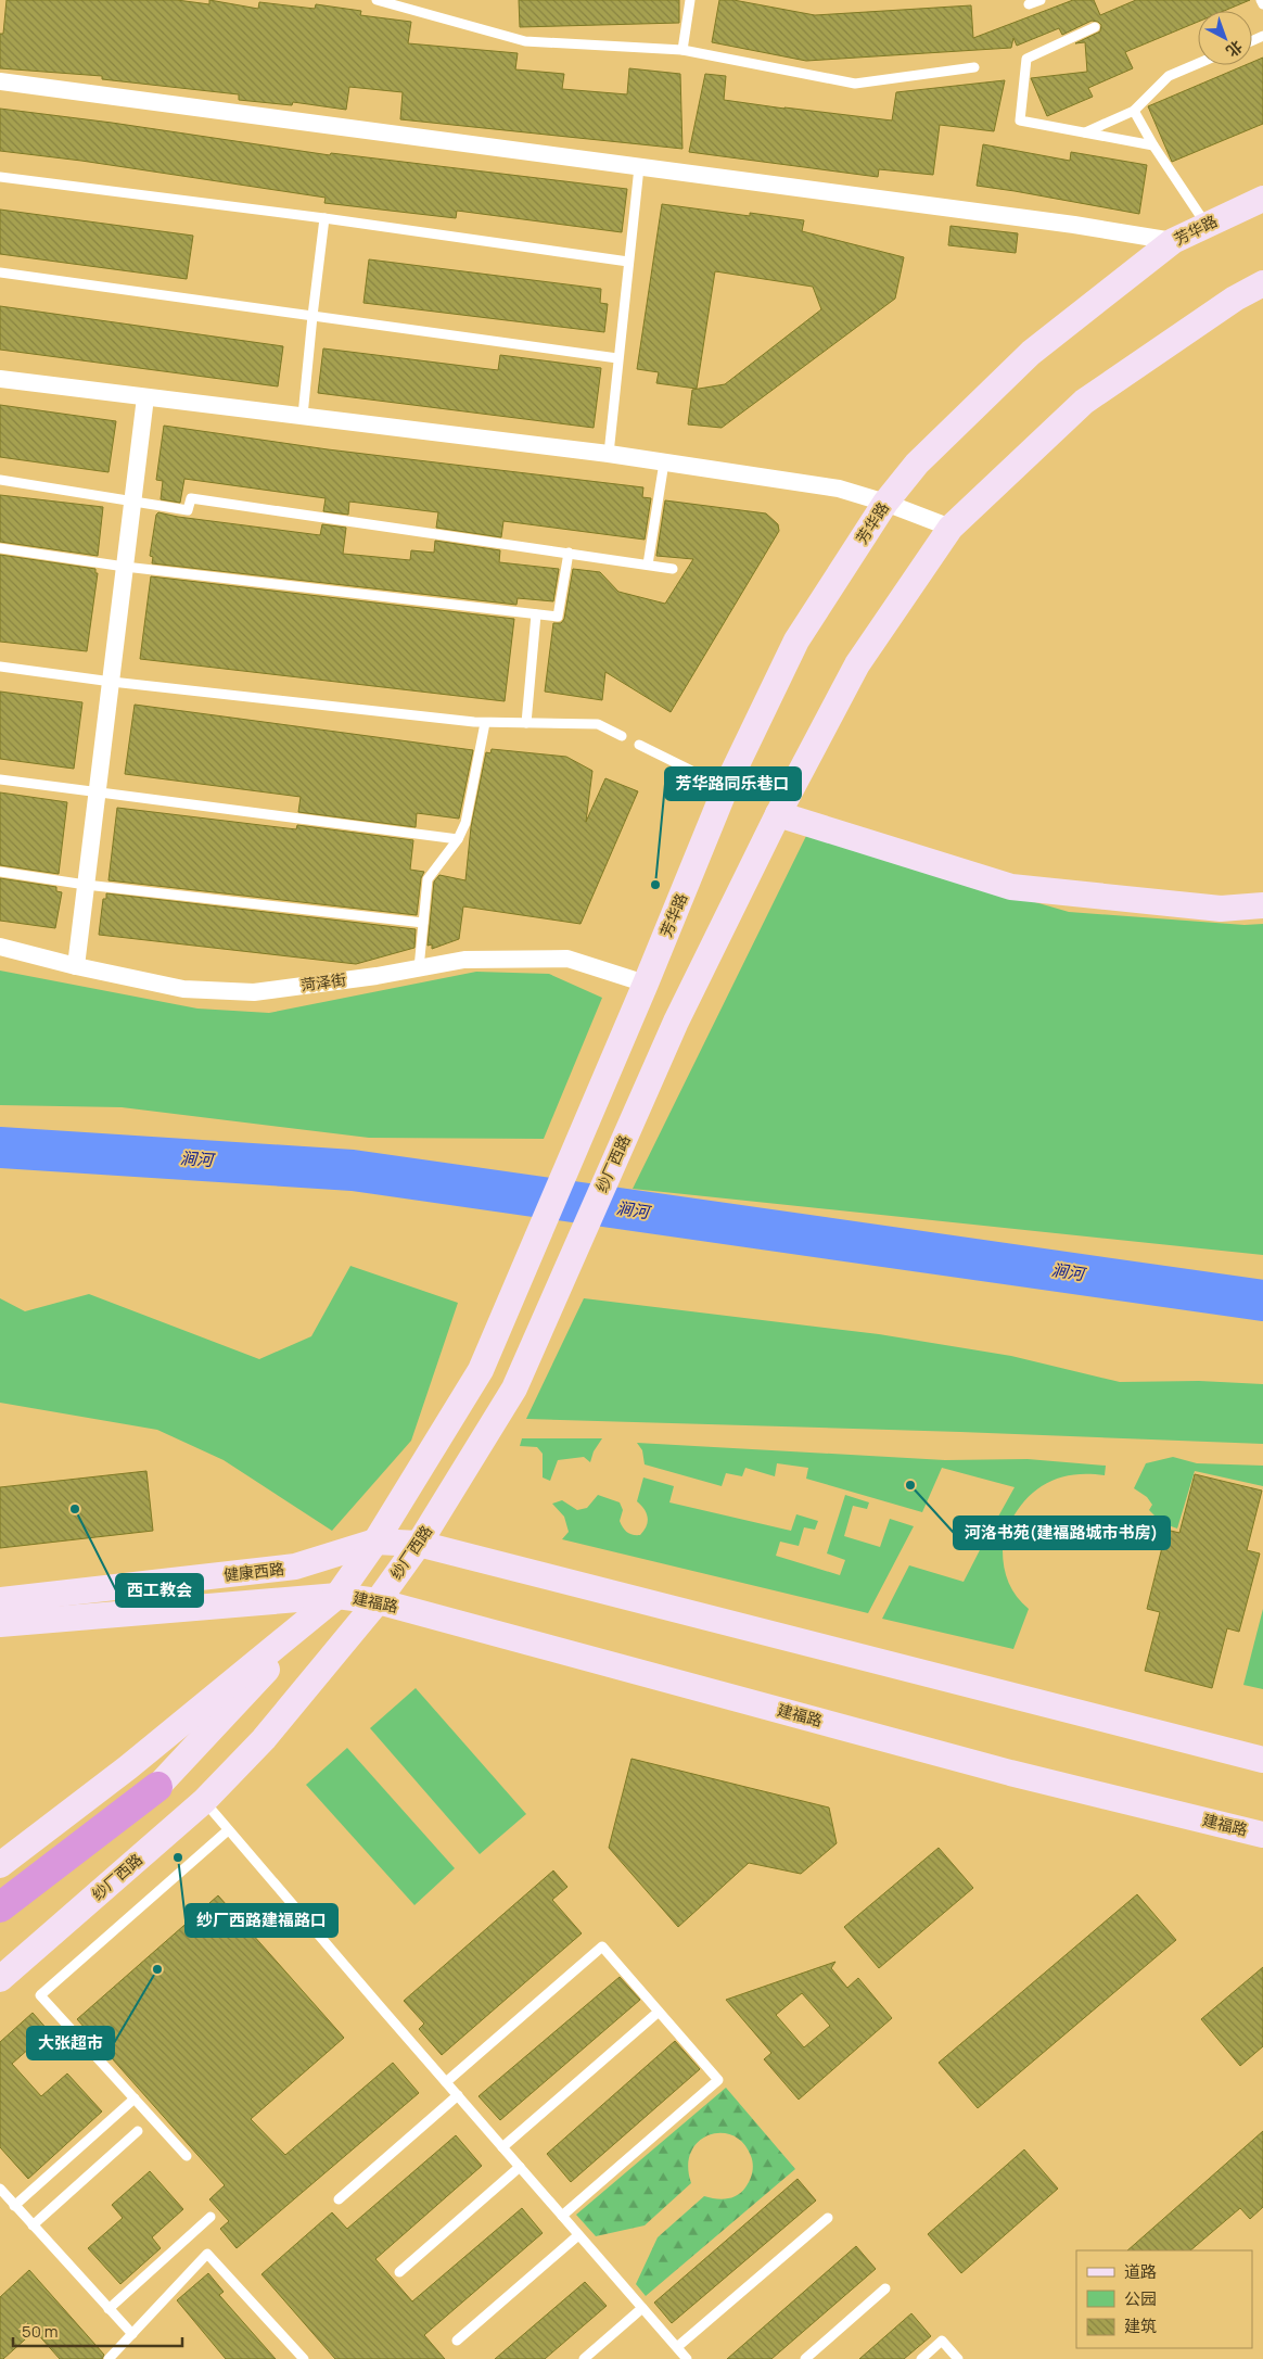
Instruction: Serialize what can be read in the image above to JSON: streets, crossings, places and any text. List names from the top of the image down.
{
  "streets": {
    "main road": [
      "芳华路",
      "纱厂西路",
      "健康西路",
      "建福路"
    ],
    "street": ["菏泽街"]
  },
  "crossings": [
    ["芳华路", "菏泽街"],
    ["纱厂西路", "建福路"],
    ["健康西路", "建福路"]
  ],
  "water": ["涧河"],
  "places": [
    "芳华路同乐巷口",
    "河洛书苑(建福路城市书房)",
    "西工教会",
    "纱厂西路建福路口",
    "大张超市"
  ],
  "legend": ["道路", "公园", "建筑"],
  "scale_bar": "50 m",
  "north": "bottom right"
}
